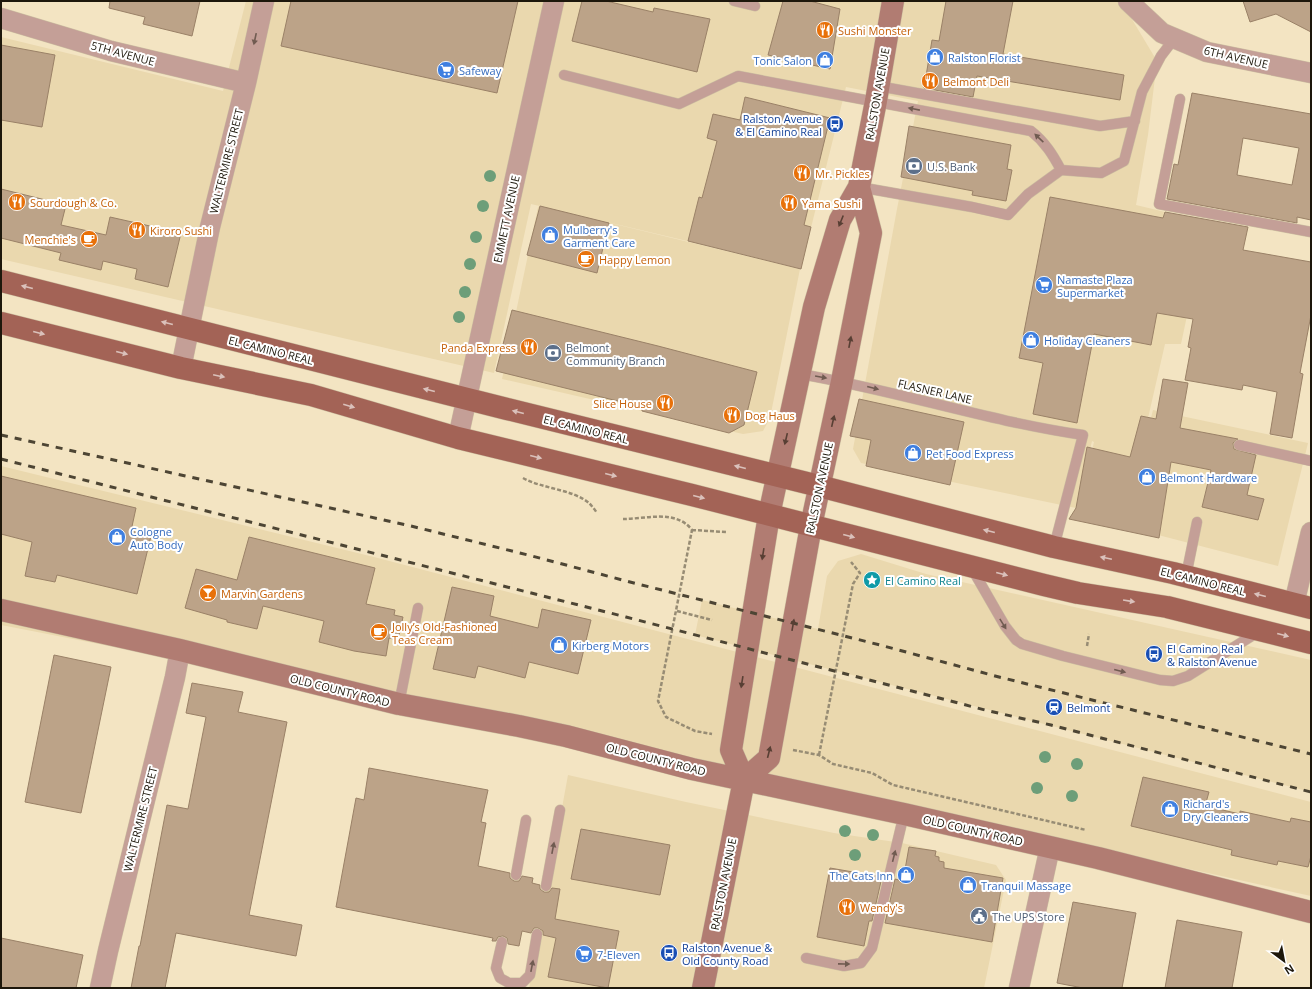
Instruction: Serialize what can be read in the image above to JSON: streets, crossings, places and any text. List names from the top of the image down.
{
  "streets": {
    "main road": ["RALSTON AVENUE", "EL CAMINO REAL", "OLD COUNTY ROAD"],
    "street": [
      "5TH AVENUE",
      "6TH AVENUE",
      "WALTERMIRE STREET",
      "EMMETT AVENUE"
    ],
    "lane": ["FLASNER LANE"]
  },
  "crossings": [
    ["5TH AVENUE", "WALTERMIRE STREET"],
    ["RALSTON AVENUE", "EL CAMINO REAL"],
    ["RALSTON AVENUE", "FLASNER LANE"],
    ["RALSTON AVENUE", "OLD COUNTY ROAD"],
    ["WALTERMIRE STREET", "EL CAMINO REAL"],
    ["WALTERMIRE STREET", "OLD COUNTY ROAD"],
    ["EMMETT AVENUE", "EL CAMINO REAL"],
    ["EL CAMINO REAL", "FLASNER LANE"]
  ],
  "places": {
    "restaurant": [
      "Sushi Monster",
      "Belmont Deli",
      "Mr. Pickles",
      "Sourdough & Co.",
      "Yama Sushi",
      "Kiroro Sushi",
      "Panda Express",
      "Slice House",
      "Dog Haus",
      "Wendy's"
    ],
    "shop": [
      "Ralston Florist",
      "Tonic Salon",
      "Mulberry's Garment Care",
      "Holiday Cleaners",
      "Pet Food Express",
      "Belmont Hardware",
      "Cologne Auto Body",
      "Kirberg Motors",
      "Richard's Dry Cleaners",
      "The Cats Inn",
      "Tranquil Massage"
    ],
    "supermarket": ["Safeway", "Namaste Plaza Supermarket", "7-Eleven"],
    "bus stop": ["Ralston Avenue & El Camino Real", "El Camino Real & Ralston Avenue", "Ralston Avenue & Old County Road"],
    "bank": ["U.S. Bank", "Belmont Community Branch"],
    "cafe": ["Menchie's", "Happy Lemon", "Jolly’s Old-Fashioned Teas Cream"],
    "place": ["El Camino Real"],
    "bar": ["Marvin Gardens"],
    "station": ["Belmont"],
    "public building": ["The UPS Store"]
  },
  "north": "bottom right"
}
